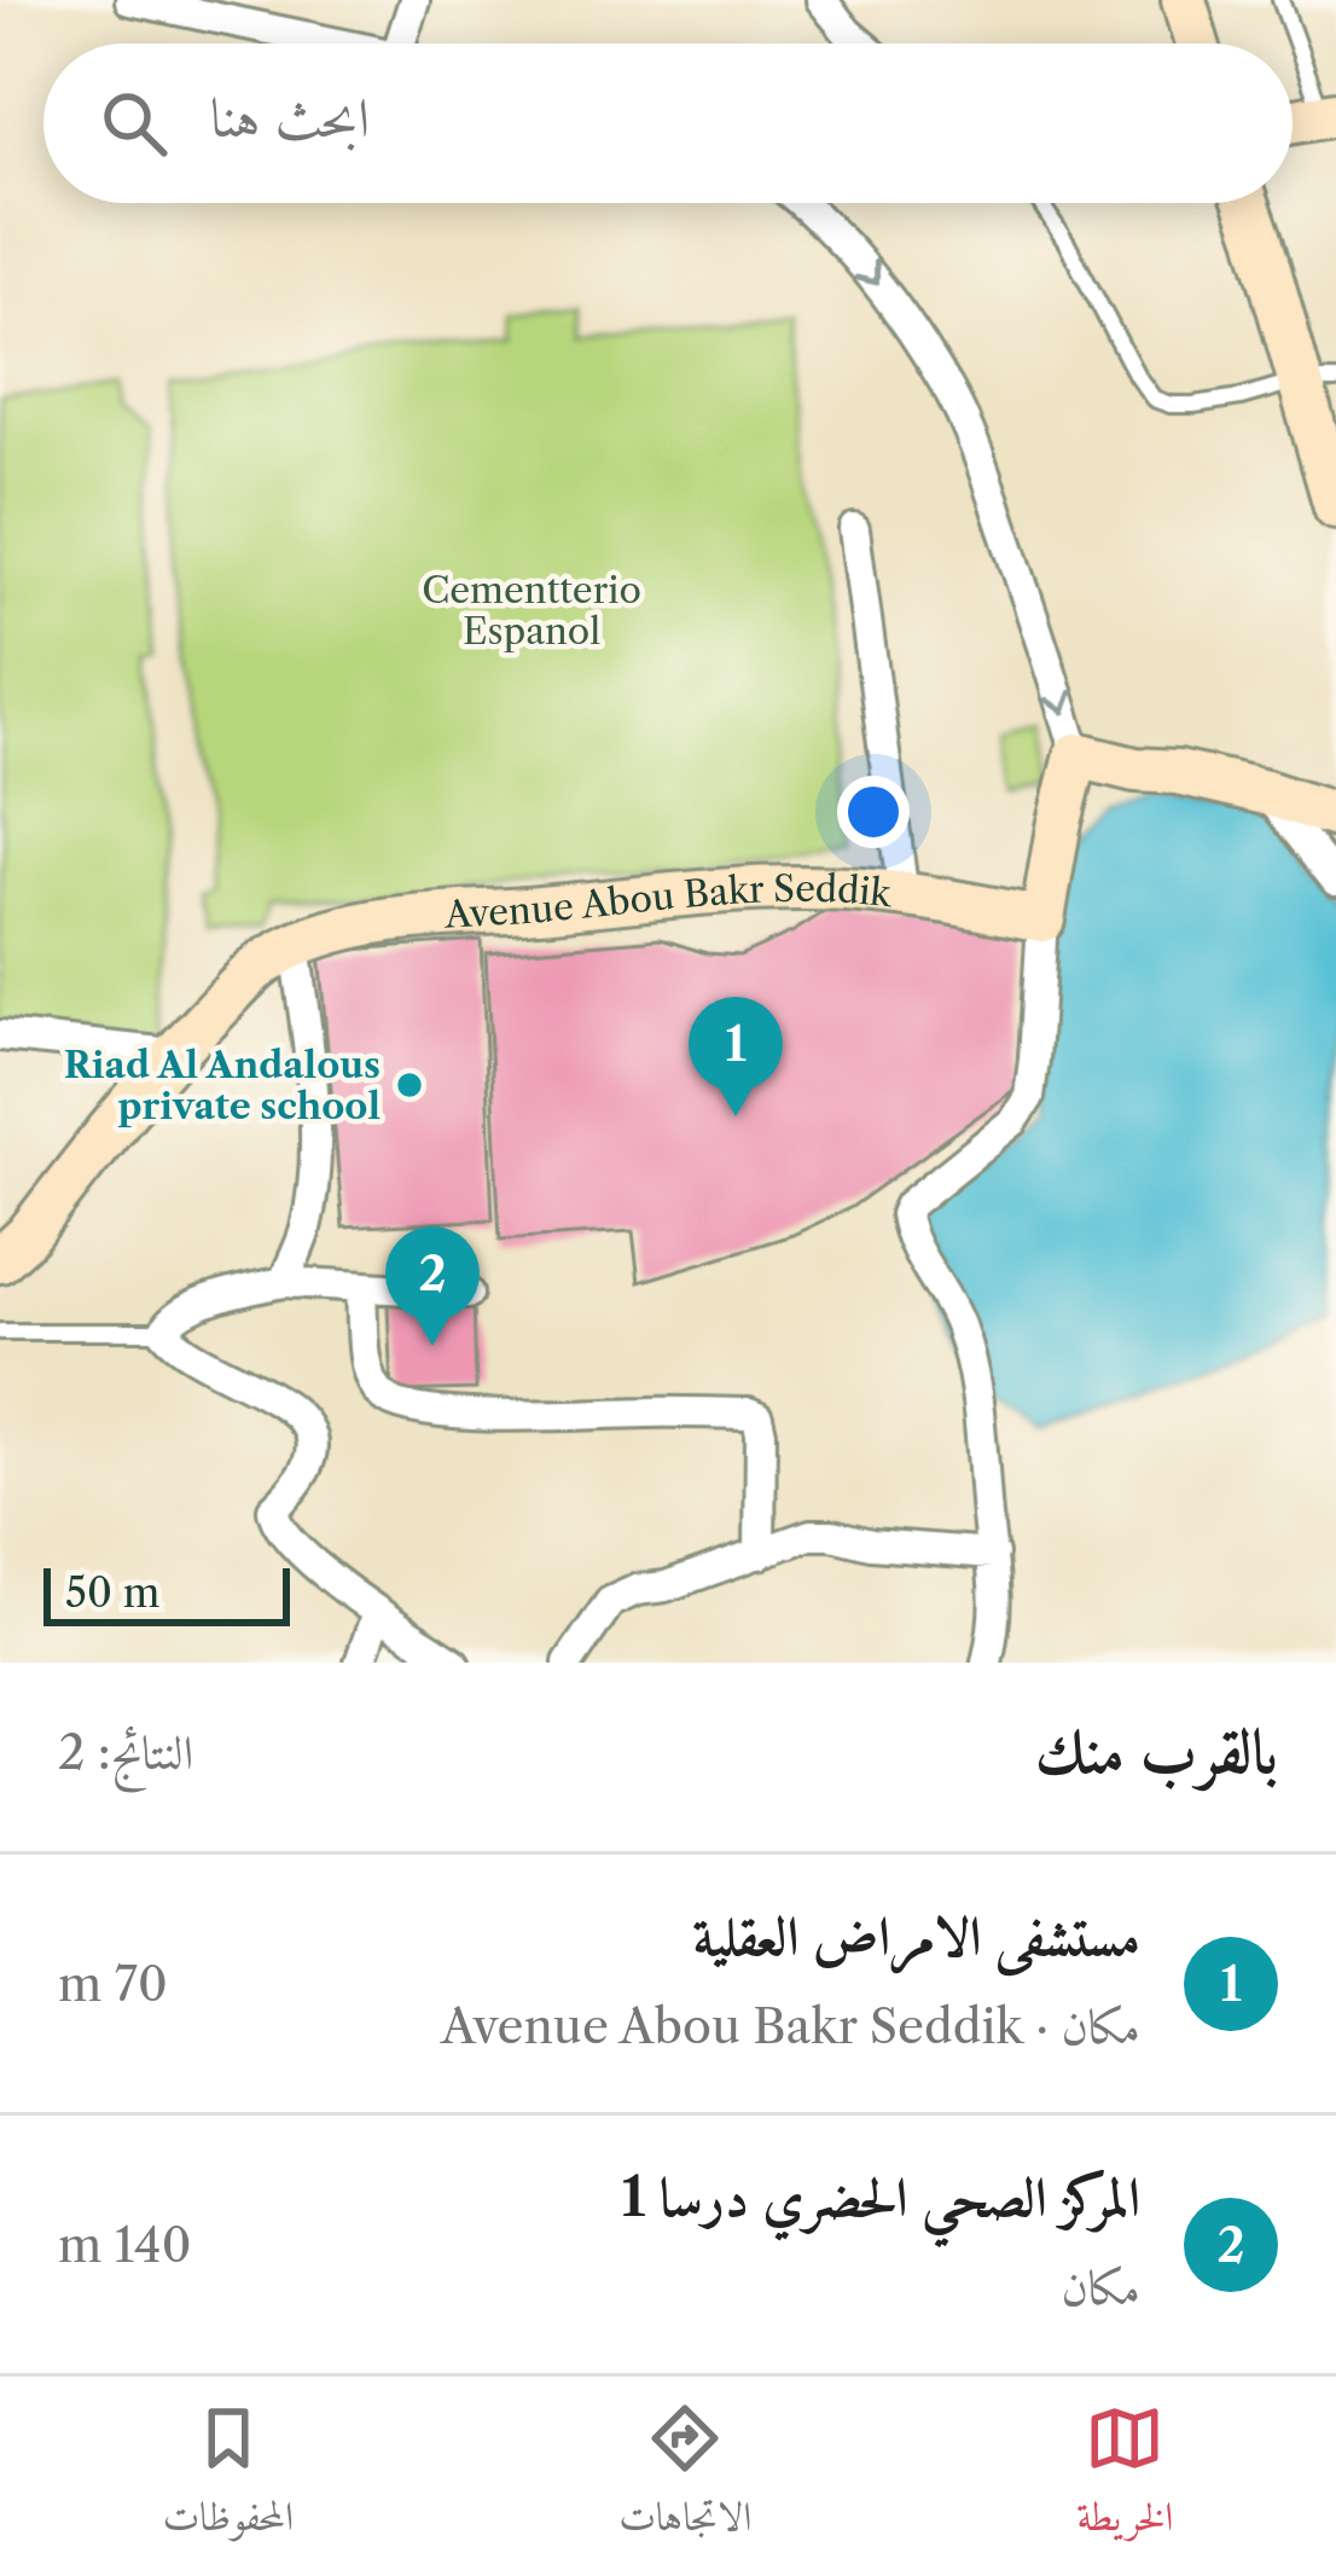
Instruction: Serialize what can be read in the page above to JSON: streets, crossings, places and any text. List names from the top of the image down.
{
  "streets": {
    "street": ["Avenue Abou Bakr Seddik"]
  },
  "parks": ["Cementterio Espanol"],
  "places": ["Riad Al Andalous private school"],
  "scale_bar": "50 m",
  "page": {
    "search": "ابحث هنا",
    "pins": ["1", "2"],
    "scale": "50 m",
    "heading": ["بالقرب منك", "النتائج: 2"],
    "list": [
      {
        "mark": "1",
        "name": "مستشفى الامراض العقلية",
        "note": "مكان · Avenue Abou Bakr Seddik",
        "value": "70 m"
      },
      {
        "mark": "2",
        "name": "المركز الصحي الحضري درسا 1",
        "note": "مكان",
        "value": "140 m"
      }
    ],
    "nav": ["الخريطة", "الاتجاهات", "المحفوظات"]
  }
}
